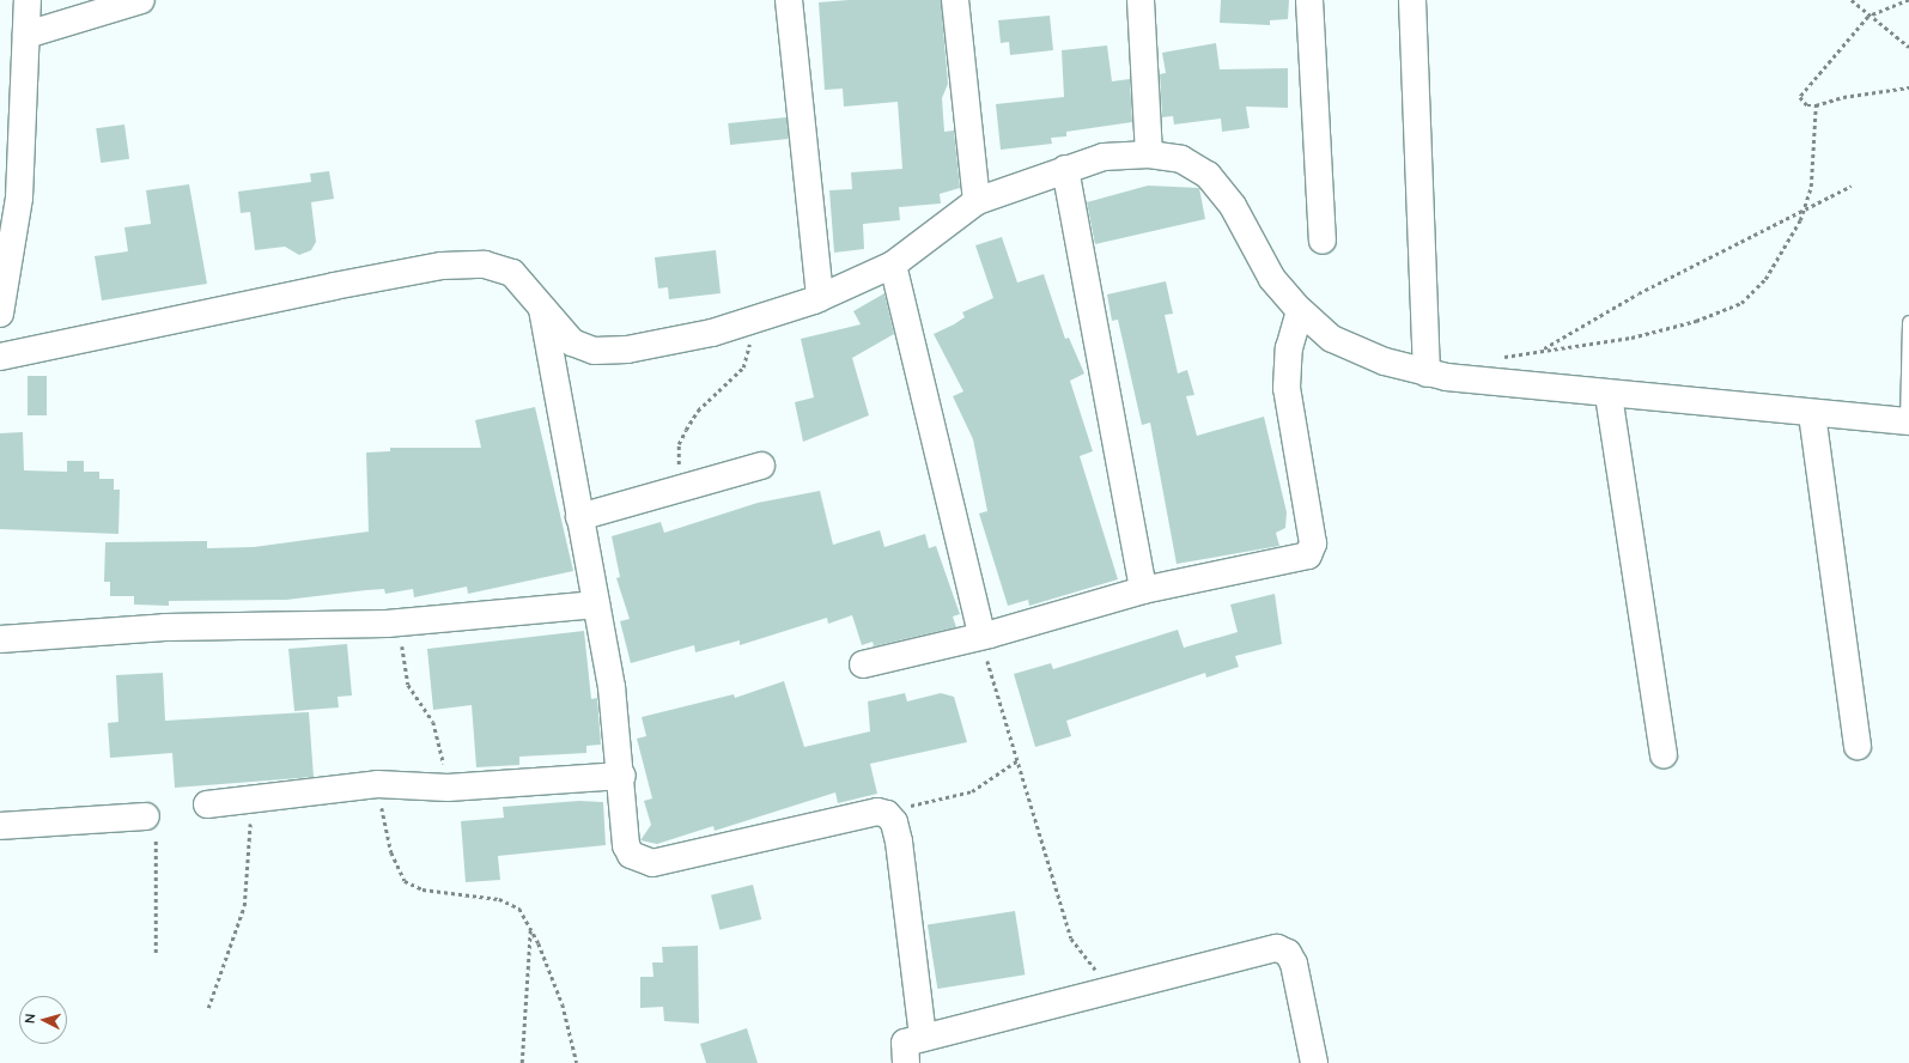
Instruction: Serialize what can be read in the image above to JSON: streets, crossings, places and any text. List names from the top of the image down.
{
  "north": "left"
}
